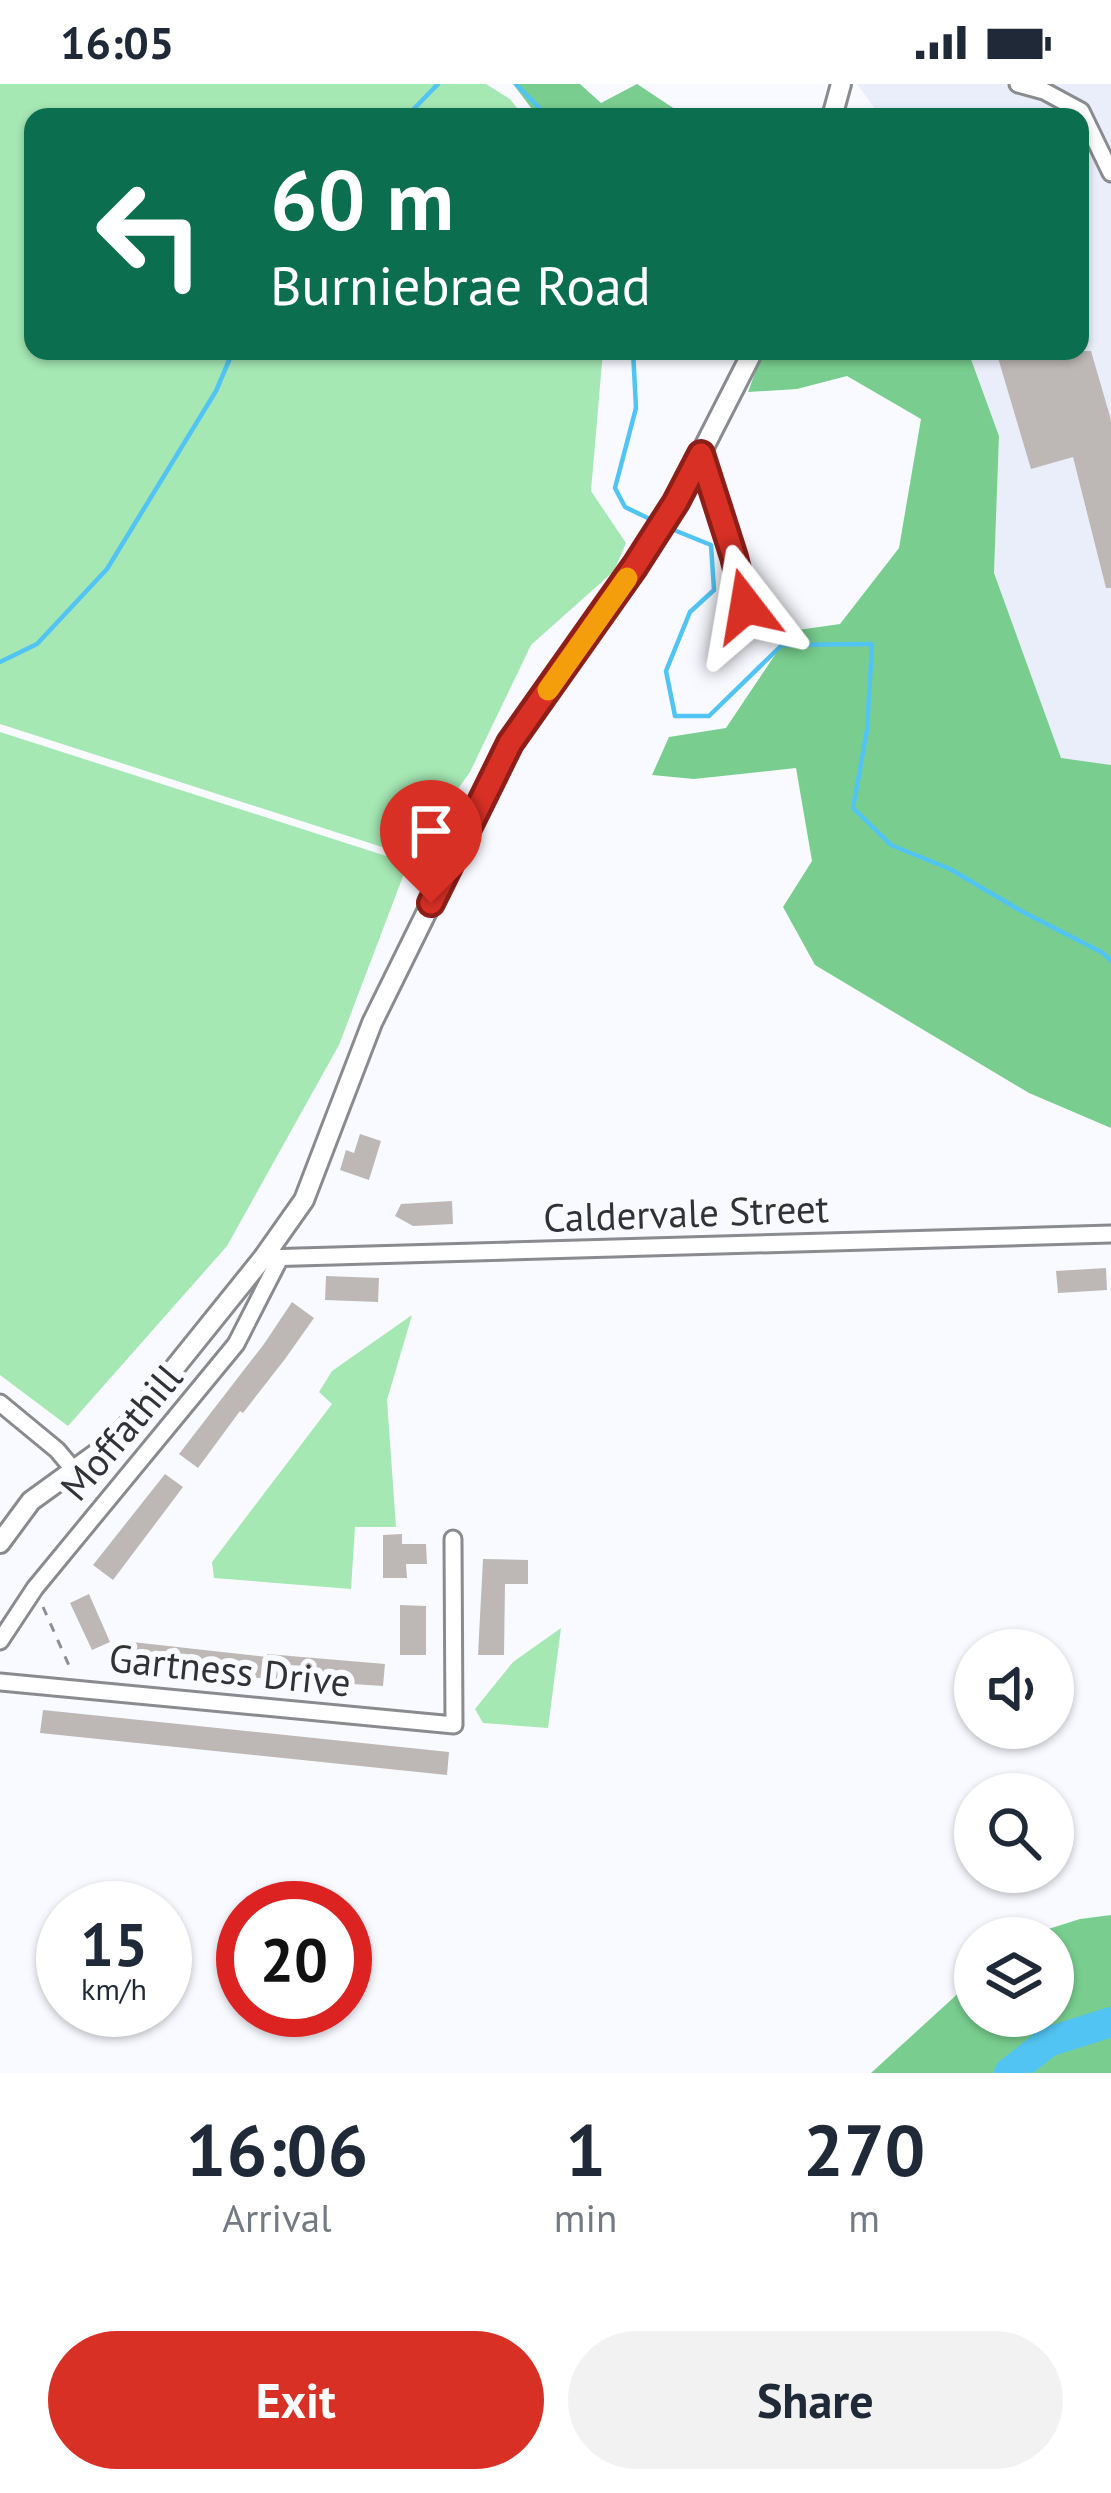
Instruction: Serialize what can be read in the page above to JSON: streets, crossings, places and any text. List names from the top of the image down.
{
  "streets": {
    "street": ["Caldervale Street", "Moffathill", "Gartness Drive"]
  },
  "crossings": [
    ["Caldervale Street", "Moffathill"]
  ],
  "page": {
    "status": "16:05",
    "turn": ["60 m", "Burniebrae Road"],
    "speed": "15 km/h",
    "limit": "20",
    "eta": [
      "16:06",
      "Arrival",
      "1",
      "min",
      "270",
      "m"
    ],
    "buttons": ["Exit", "Share"]
  }
}
